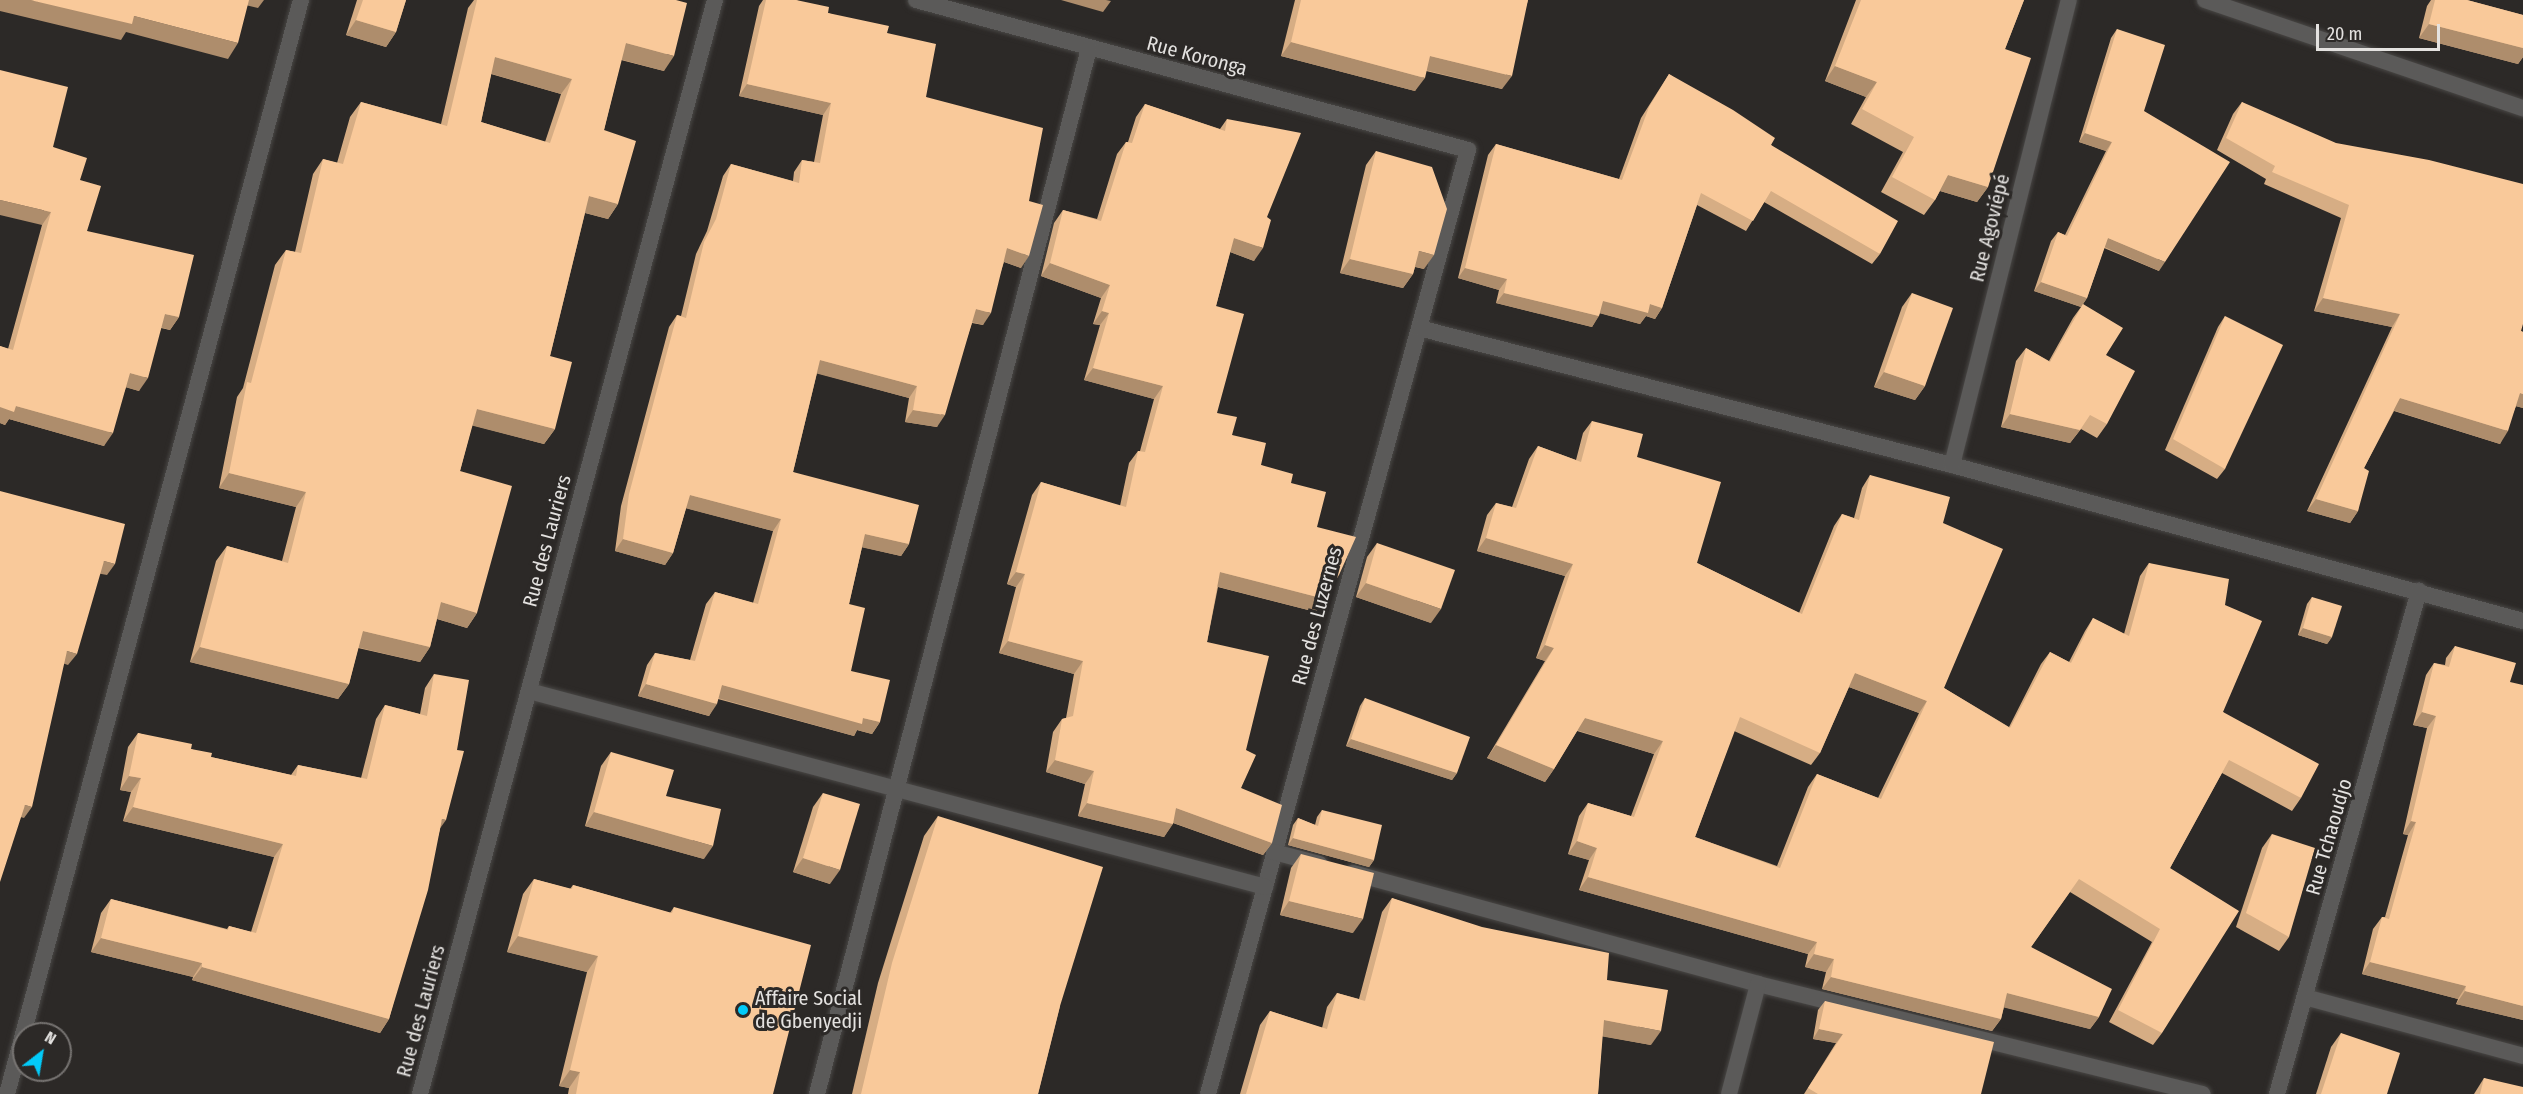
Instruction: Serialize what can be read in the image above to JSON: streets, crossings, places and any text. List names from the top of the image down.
{
  "streets": {
    "street": [
      "Rue Koronga",
      "Rue Agoviépé",
      "Rue des Lauriers",
      "Rue des Luzernes",
      "Rue Tchaoudjo"
    ]
  },
  "crossings": [
    ["Rue Koronga", "Rue des Luzernes"]
  ],
  "places": ["Affaire Social de Gbenyedji"],
  "scale_bar": "20 m",
  "north": "top right"
}
